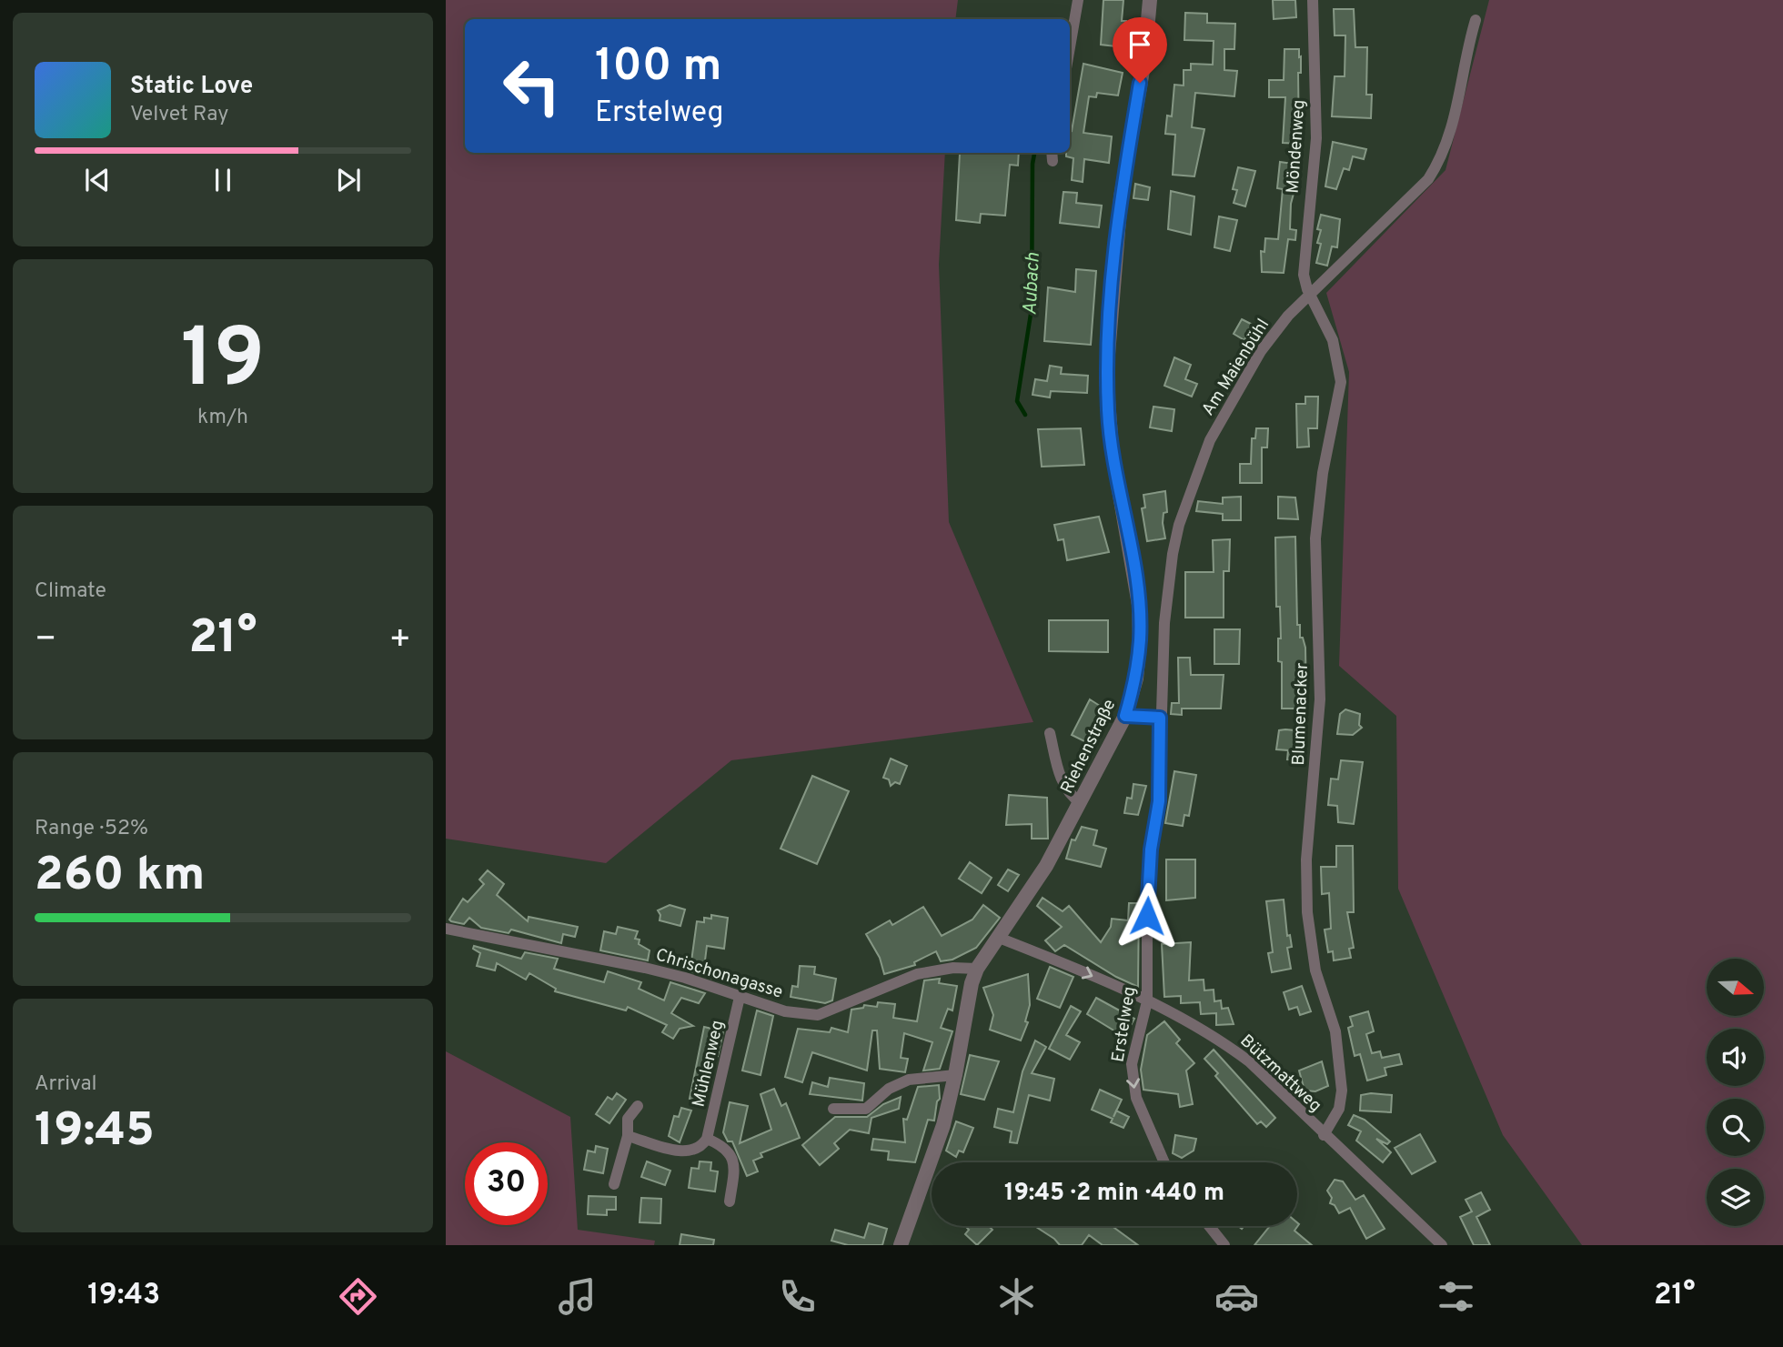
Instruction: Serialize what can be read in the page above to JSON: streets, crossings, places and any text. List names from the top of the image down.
{
  "streets": {
    "street": [
      "Möndenweg",
      "Am Maienbühl",
      "Blumenacker",
      "Riehenstraße",
      "Chrischonagasse",
      "Erstelweg",
      "Mühlenweg",
      "Bützmattweg"
    ]
  },
  "crossings": [
    ["Möndenweg", "Am Maienbühl"],
    ["Möndenweg", "Blumenacker"],
    ["Am Maienbühl", "Blumenacker"],
    ["Am Maienbühl", "Erstelweg"],
    ["Blumenacker", "Bützmattweg"],
    ["Riehenstraße", "Chrischonagasse"],
    ["Riehenstraße", "Bützmattweg"],
    ["Chrischonagasse", "Mühlenweg"],
    ["Erstelweg", "Bützmattweg"]
  ],
  "one_way": ["Erstelweg"],
  "water": ["Aubach"],
  "north": "right",
  "page": {
    "turn": ["100 m", "Erstelweg"],
    "song": ["Static Love", "Velvet Ray"],
    "tile": [
      ["19", "km/h"],
      "Climate",
      ["Range · 52%", "260 km"],
      ["Arrival", "19:45"]
    ],
    "heat": ["−", "21°", "+"],
    "limit": "30",
    "trip": "19:45 · 2 min · 440 m",
    "tabs": ["19:43", "21°"]
  }
}
